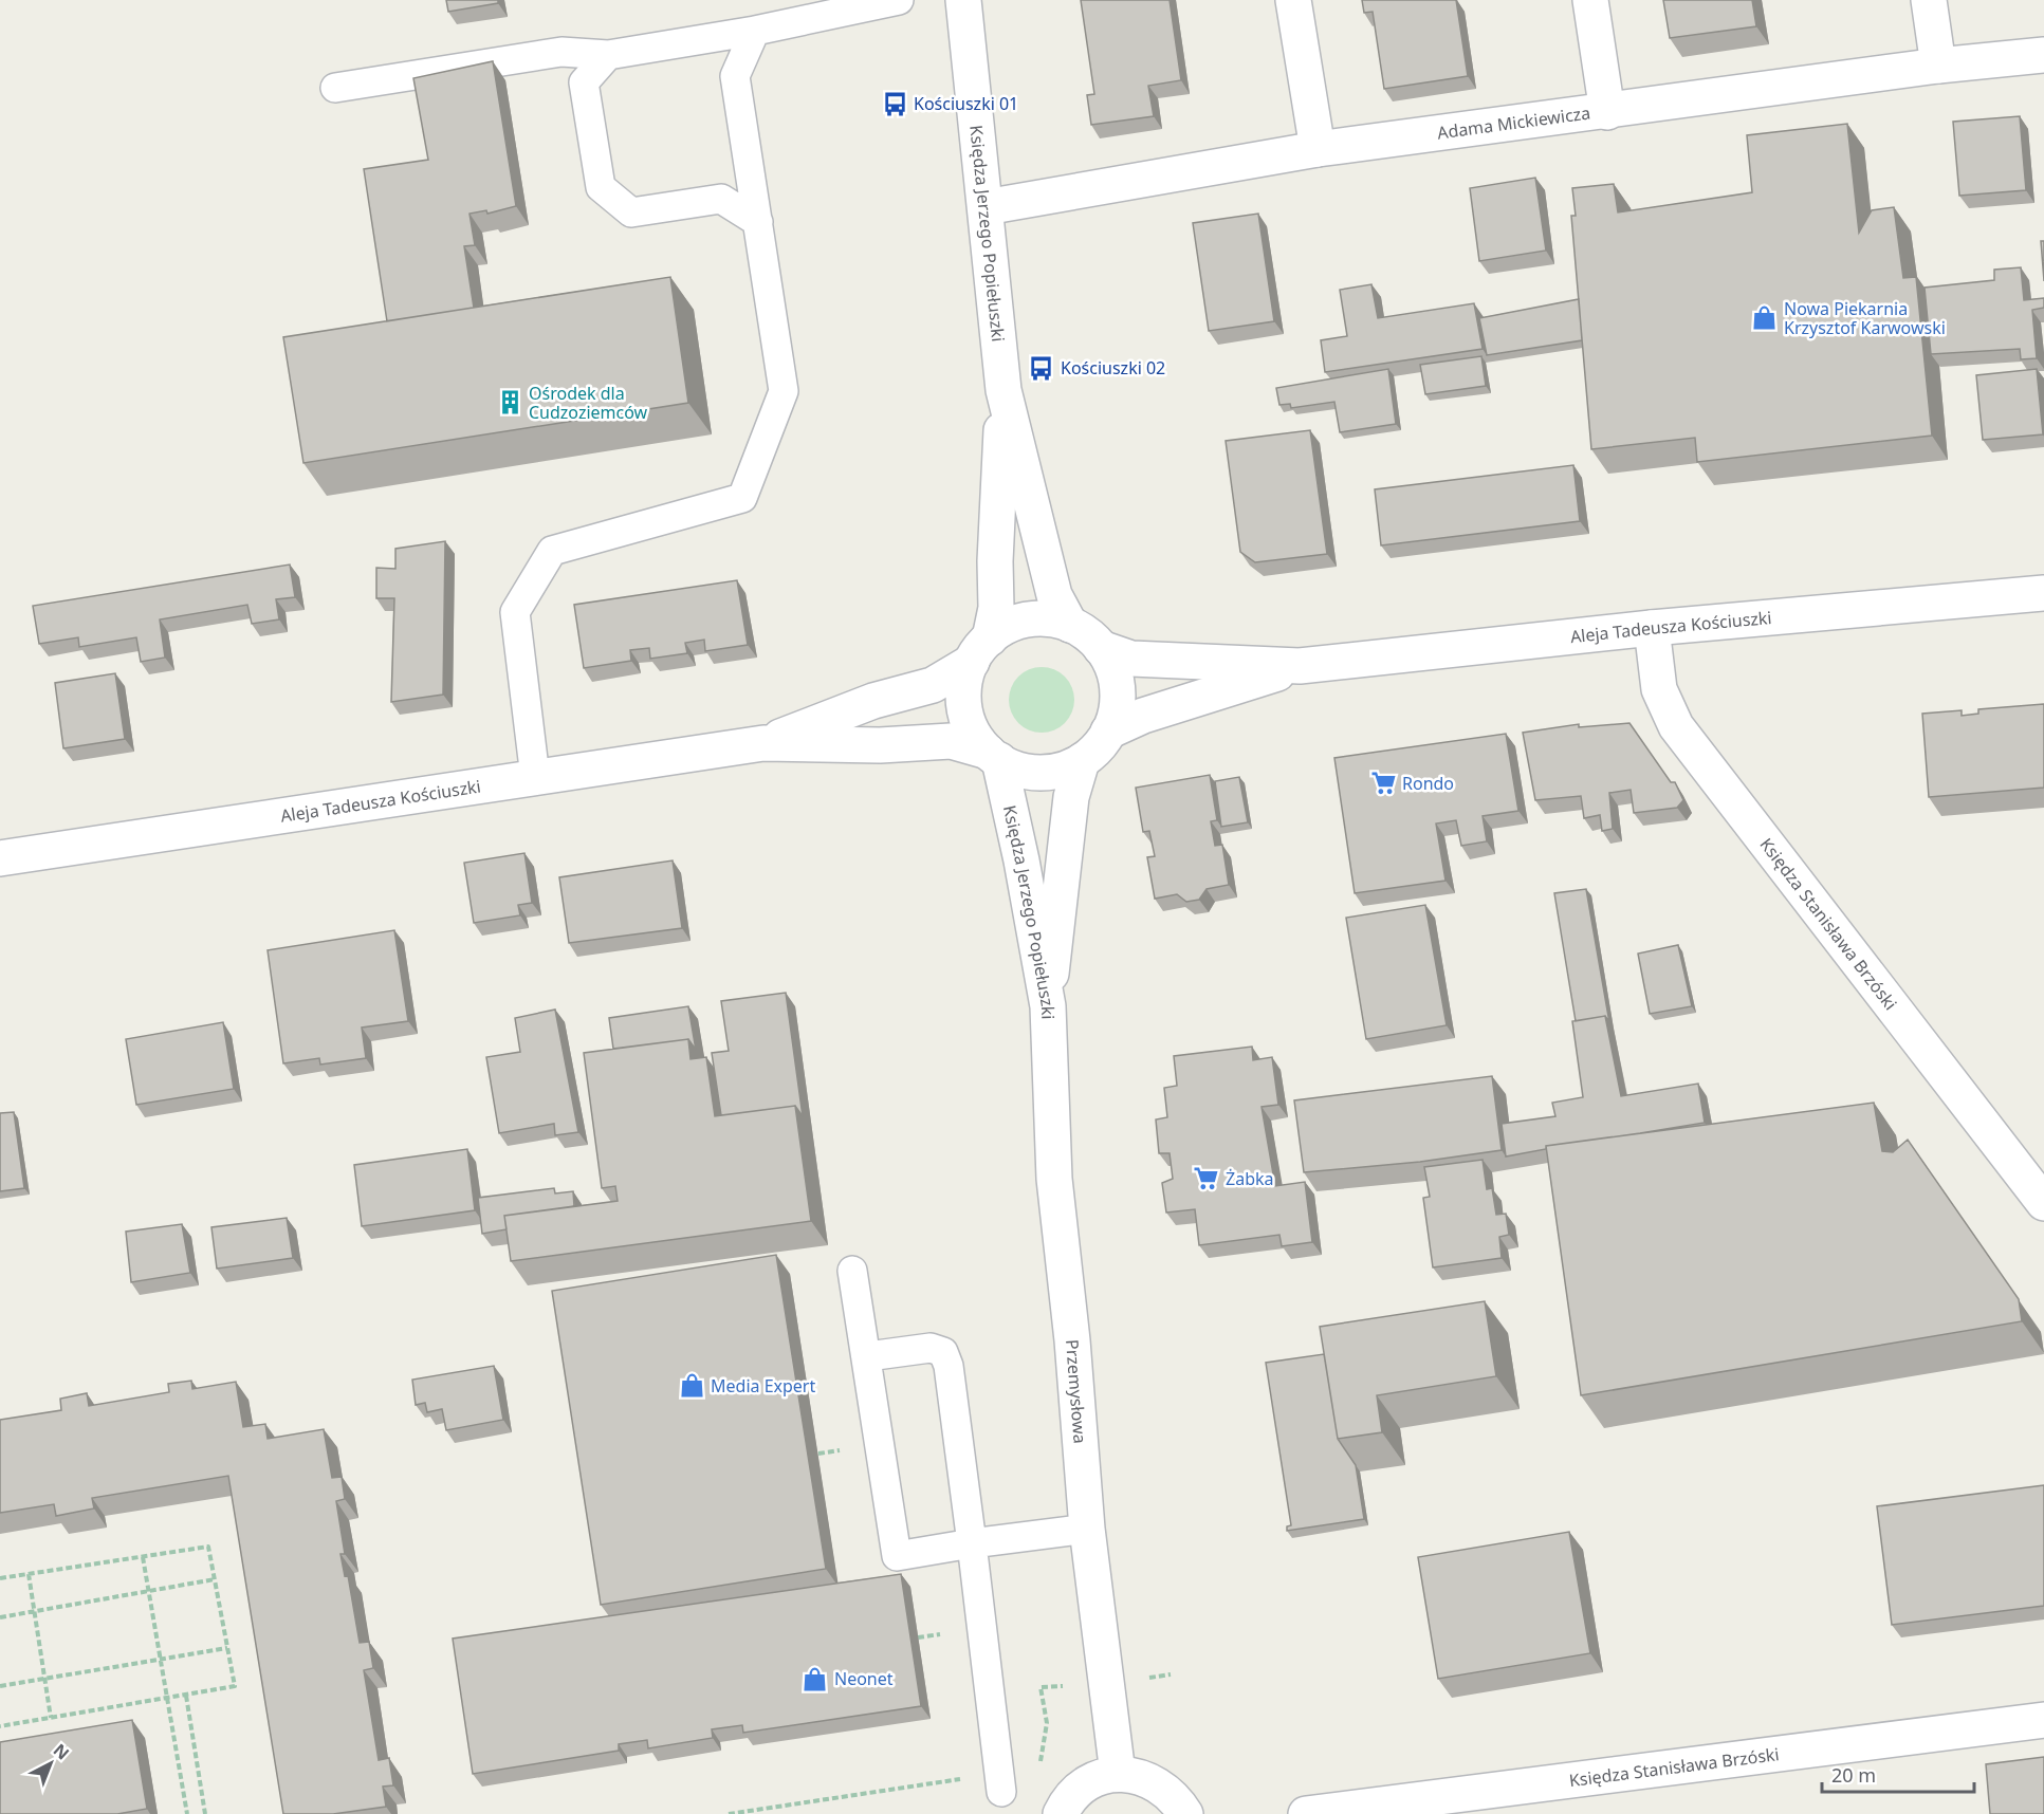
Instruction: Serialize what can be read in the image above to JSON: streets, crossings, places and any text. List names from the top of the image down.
{
  "streets": {
    "street": [
      "Adama Mickiewicza",
      "Księdza Jerzego Popiełuszki",
      "Aleja Tadeusza Kościuszki",
      "Księdza Stanisława Brzóski",
      "Przemysłowa"
    ]
  },
  "crossings": [
    ["Adama Mickiewicza", "Księdza Jerzego Popiełuszki"],
    ["Księdza Jerzego Popiełuszki", "Aleja Tadeusza Kościuszki"],
    ["Księdza Jerzego Popiełuszki", "Przemysłowa"],
    ["Aleja Tadeusza Kościuszki", "Księdza Stanisława Brzóski"]
  ],
  "places": {
    "bus stop": ["Kościuszki 01", "Kościuszki 02"],
    "shop": ["Nowa Piekarnia Krzysztof Karwowski", "Media Expert", "Neonet"],
    "building": ["Ośrodek dla Cudzoziemców"],
    "supermarket": ["Rondo", "Żabka"]
  },
  "scale_bar": "20 m",
  "north": "top right"
}
